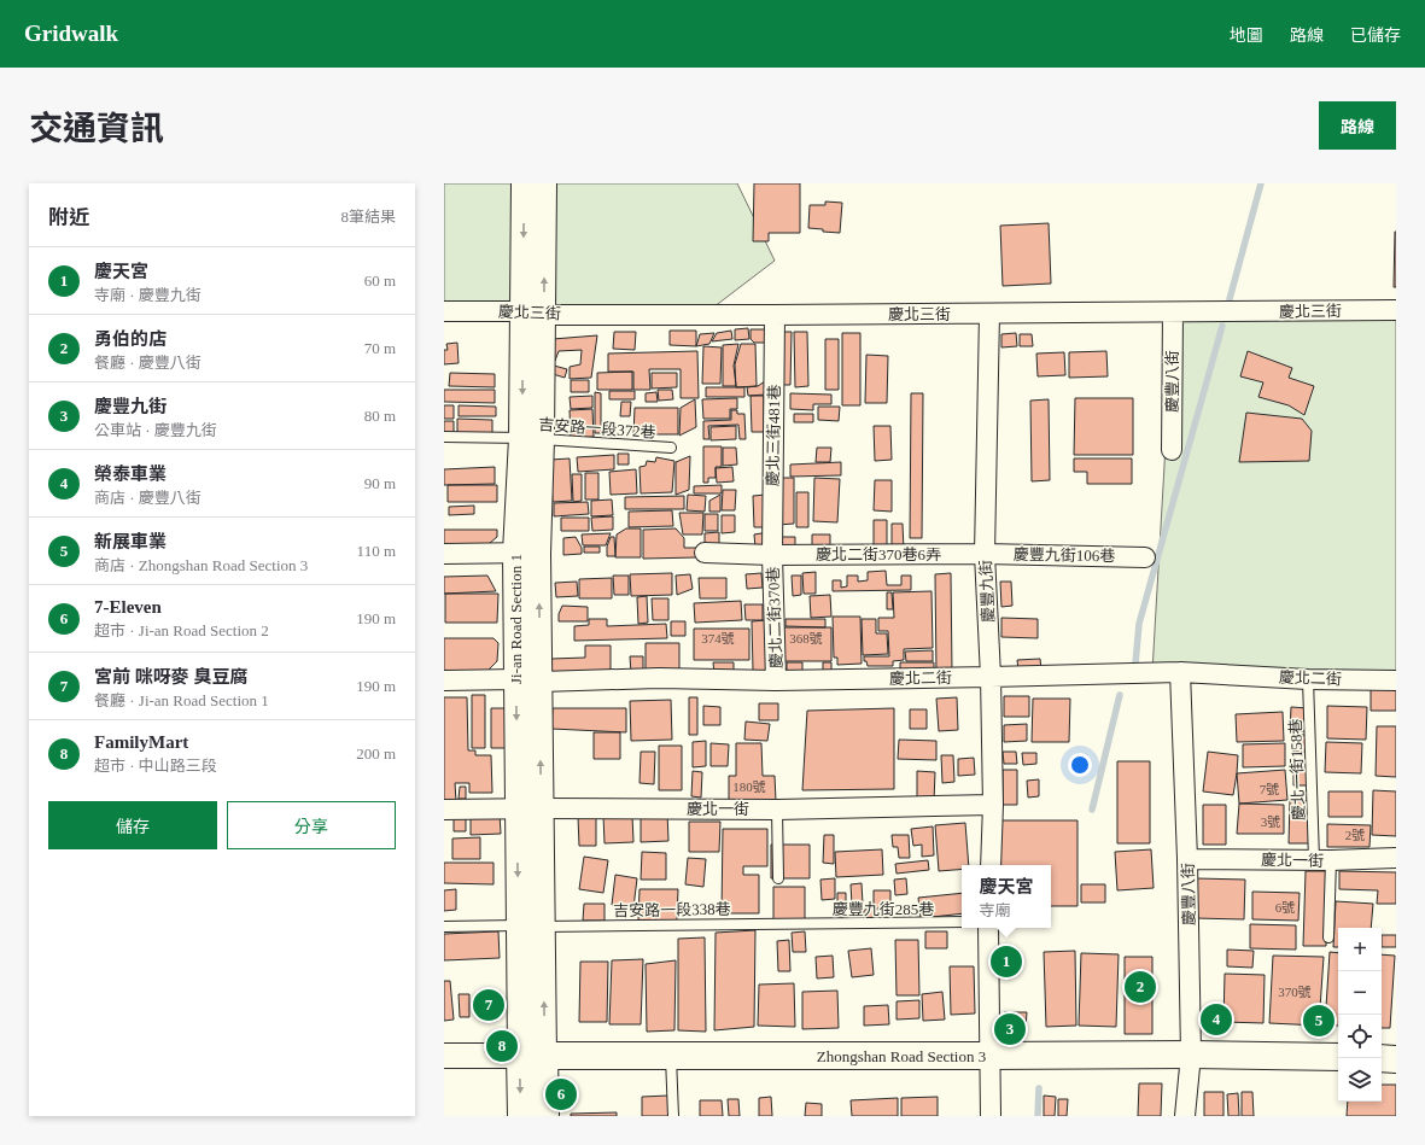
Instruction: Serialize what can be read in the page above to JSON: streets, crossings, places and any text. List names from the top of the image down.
{
  "streets": {
    "main road": ["Zhongshan Road Section 3"],
    "street": [
      "慶北三街",
      "慶豐八街",
      "慶北三街481巷",
      "慶北二街370巷6弄",
      "慶豐九街106巷",
      "慶豐九街",
      "慶北二街370巷",
      "Ji-an Road Section 1",
      "慶北二街",
      "慶北一街"
    ],
    "lane": [
      "吉安路一段372巷",
      "慶北一街158巷",
      "慶豐九街285巷",
      "吉安路一段338巷"
    ]
  },
  "crossings": [
    ["慶北三街", "慶豐八街"],
    ["慶北三街", "慶北三街481巷"],
    ["慶北三街", "慶豐九街"],
    ["慶北三街", "Ji-an Road Section 1"],
    ["慶豐八街", "慶北二街"],
    ["慶豐八街", "慶北一街"],
    ["慶豐八街", "Zhongshan Road Section 3"],
    ["吉安路一段372巷", "Ji-an Road Section 1"],
    ["慶北三街481巷", "慶北二街370巷6弄"],
    ["慶北三街481巷", "慶北二街370巷"],
    ["慶北二街370巷6弄", "慶豐九街106巷"],
    ["慶北二街370巷6弄", "慶豐九街"],
    ["慶北二街370巷6弄", "慶北二街370巷"],
    ["慶豐九街106巷", "慶豐九街"],
    ["慶豐九街", "慶北二街"],
    ["慶豐九街", "慶北一街"],
    ["慶北二街370巷", "慶北二街"],
    ["Ji-an Road Section 1", "慶北二街"],
    ["Ji-an Road Section 1", "慶北一街"],
    ["Ji-an Road Section 1", "吉安路一段338巷"],
    ["Ji-an Road Section 1", "Zhongshan Road Section 3"],
    ["慶北二街", "慶北一街158巷"],
    ["慶北一街158巷", "慶北一街"],
    ["慶豐九街285巷", "吉安路一段338巷"]
  ],
  "house_numbers": [
    "374號",
    "368號",
    "180號",
    "7號",
    "3號",
    "2號",
    "6號",
    "370號"
  ],
  "page": {
    "header": "Gridwalk",
    "nav": ["地圖", "路線", "已儲存"],
    "title": "交通資訊",
    "buttons": [
      "路線",
      ["儲存", "分享"]
    ],
    "heading": ["附近", "8筆結果"],
    "list": [
      {
        "mark": "1",
        "name": "慶天宮",
        "note": "寺廟 · 慶豐九街",
        "value": "60 m"
      },
      {
        "mark": "2",
        "name": "勇伯的店",
        "note": "餐廳 · 慶豐八街",
        "value": "70 m"
      },
      {
        "mark": "3",
        "name": "慶豐九街",
        "note": "公車站 · 慶豐九街",
        "value": "80 m"
      },
      {
        "mark": "4",
        "name": "榮泰車業",
        "note": "商店 · 慶豐八街",
        "value": "90 m"
      },
      {
        "mark": "5",
        "name": "新展車業",
        "note": "商店 · Zhongshan Road Section 3",
        "value": "110 m"
      },
      {
        "mark": "6",
        "name": "7-Eleven",
        "note": "超市 · Ji-an Road Section 2",
        "value": "190 m"
      },
      {
        "mark": "7",
        "name": "宮前 咪呀麥 臭豆腐",
        "note": "餐廳 · Ji-an Road Section 1",
        "value": "190 m"
      },
      {
        "mark": "8",
        "name": "FamilyMart",
        "note": "超市 · 中山路三段",
        "value": "200 m"
      }
    ],
    "popup": ["慶天宮", "寺廟"],
    "map_buttons": ["+", "−"],
    "pins": [
      "1",
      "2",
      "7",
      "4",
      "5",
      "3",
      "8",
      "6"
    ]
  }
}
